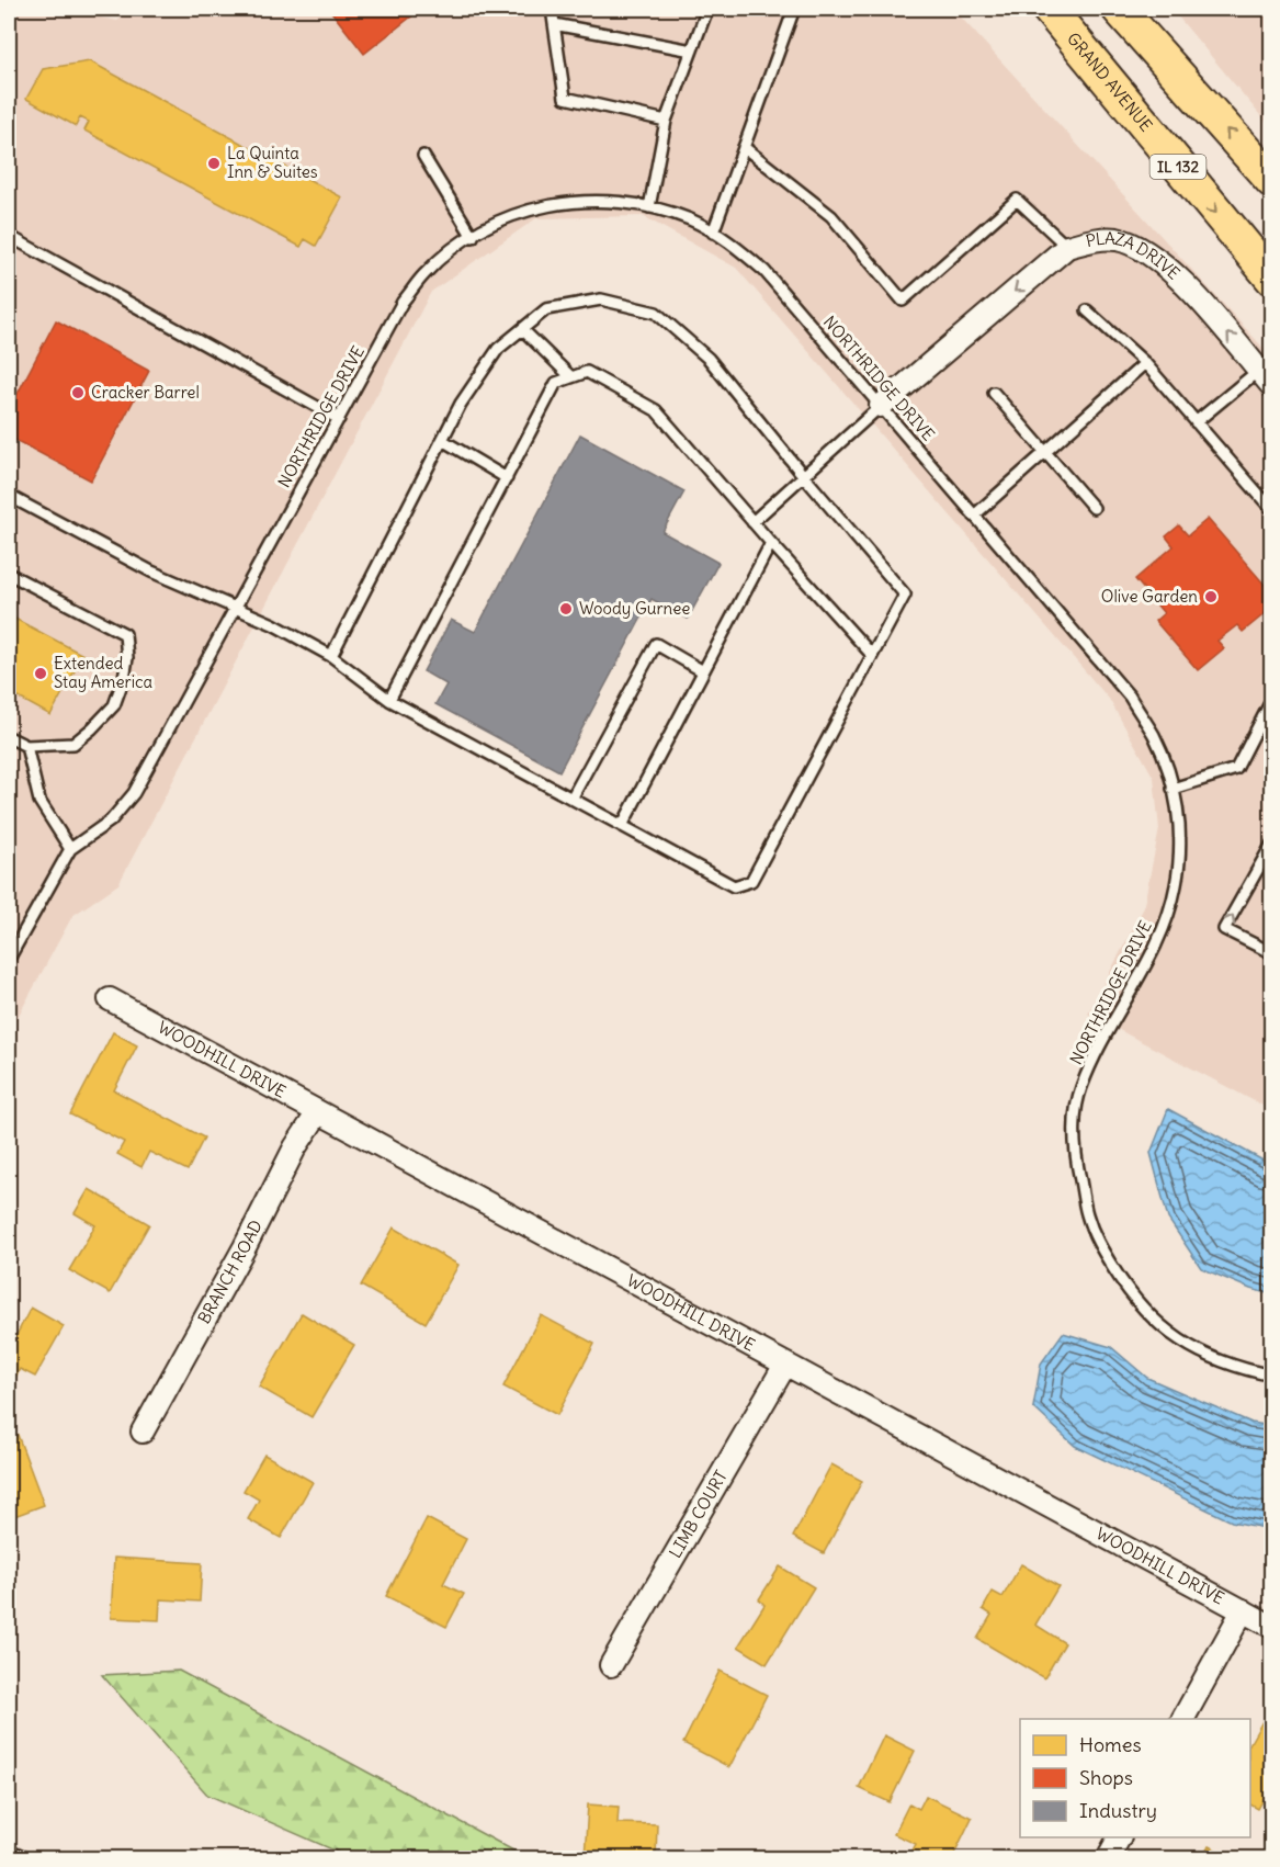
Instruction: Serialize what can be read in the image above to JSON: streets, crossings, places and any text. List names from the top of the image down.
{
  "streets": {
    "main road": ["GRAND AVENUE", "IL 132"],
    "street": [
      "PLAZA DRIVE",
      "WOODHILL DRIVE",
      "BRANCH ROAD",
      "LIMB COURT"
    ],
    "lane": ["NORTHRIDGE DRIVE"]
  },
  "crossings": [
    ["PLAZA DRIVE", "NORTHRIDGE DRIVE"],
    ["WOODHILL DRIVE", "BRANCH ROAD"],
    ["WOODHILL DRIVE", "LIMB COURT"]
  ],
  "places": [
    "La Quinta Inn & Suites",
    "Cracker Barrel",
    "Olive Garden",
    "Woody Gurnee",
    "Extended Stay America"
  ],
  "legend": ["Homes", "Shops", "Industry"]
}
